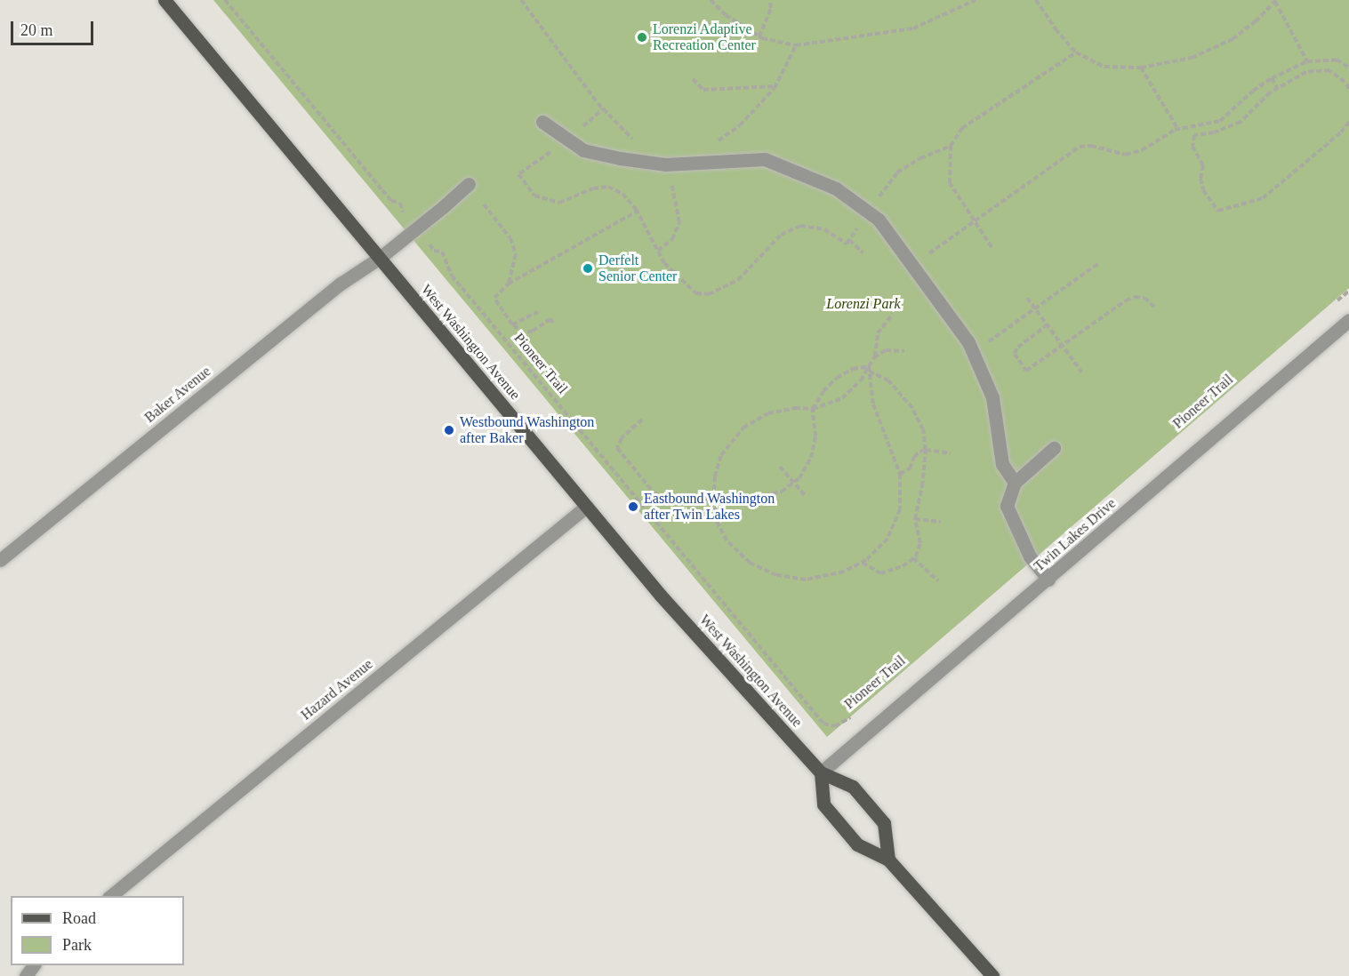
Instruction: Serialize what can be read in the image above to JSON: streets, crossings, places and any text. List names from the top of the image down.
{
  "streets": {
    "main road": ["West Washington Avenue"],
    "street": ["Baker Avenue", "Twin Lakes Drive", "Hazard Avenue"],
    "path": ["Pioneer Trail"]
  },
  "crossings": [
    ["West Washington Avenue", "Baker Avenue"],
    ["West Washington Avenue", "Twin Lakes Drive"],
    ["West Washington Avenue", "Hazard Avenue"]
  ],
  "parks": ["Lorenzi Park"],
  "places": [
    "Lorenzi Adaptive Recreation Center",
    "Derfelt Senior Center",
    "Westbound Washington after Baker",
    "Eastbound Washington after Twin Lakes"
  ],
  "legend": ["Road", "Park"],
  "scale_bar": "20 m"
}
